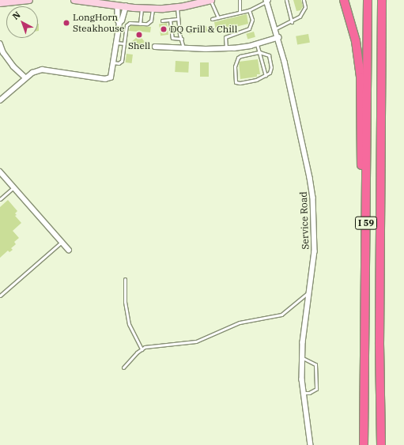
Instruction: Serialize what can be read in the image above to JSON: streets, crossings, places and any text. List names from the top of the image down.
{
  "streets": {
    "highway": ["I 59"],
    "street": ["Service Road"]
  },
  "places": ["LongHorn Steakhouse", "DQ Grill & Chill", "Shell"],
  "north": "top left"
}
